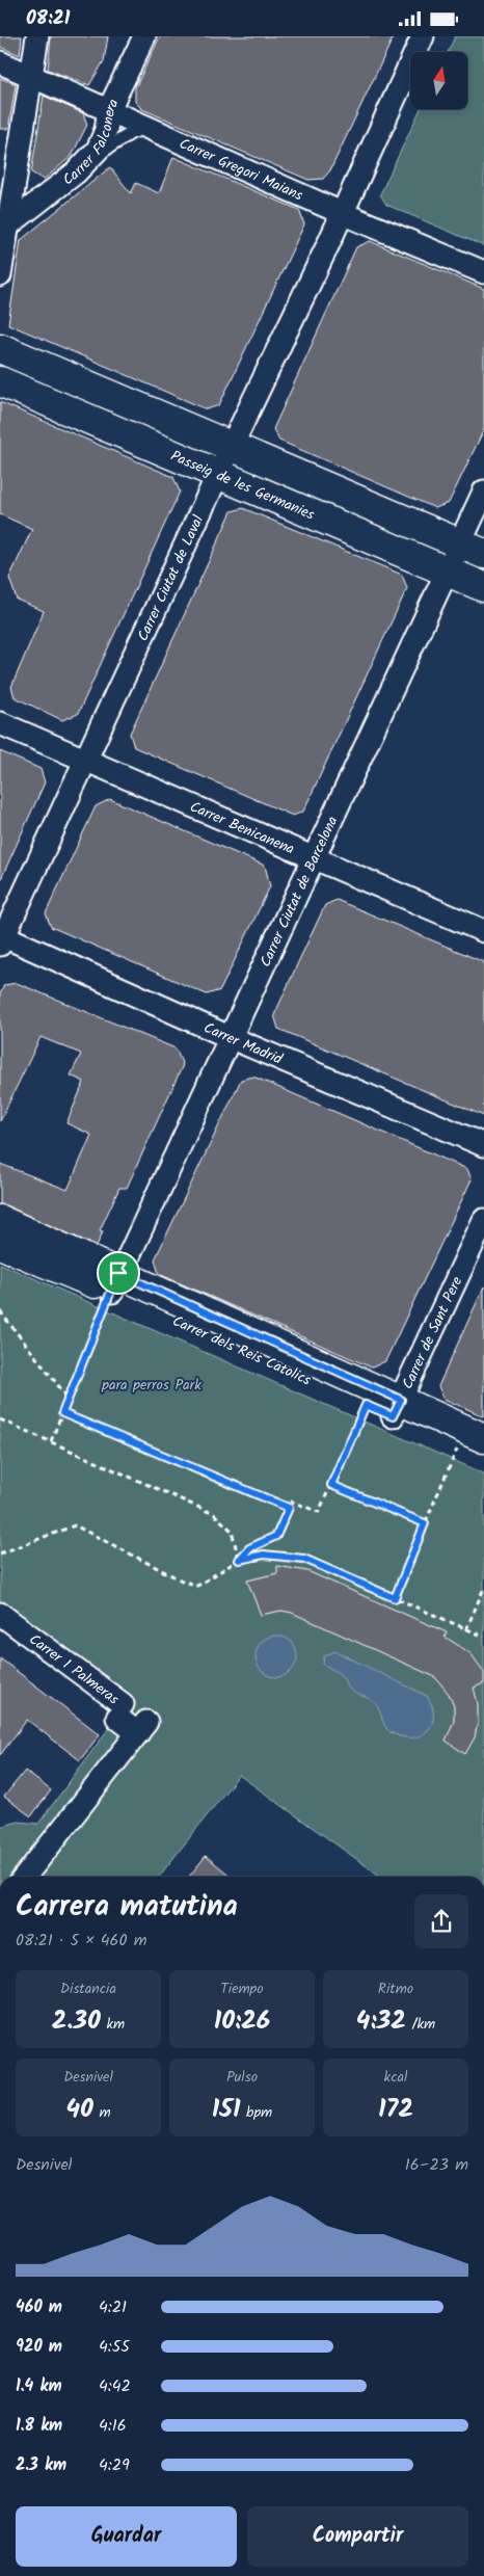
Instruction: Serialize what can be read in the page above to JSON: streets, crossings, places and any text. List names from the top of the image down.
{
  "streets": {
    "street": [
      "Carrer Falconera",
      "Carrer Gregori Maians",
      "Passeig de les Germanies",
      "Carrer Ciutat de Laval",
      "Carrer Benicanena",
      "Carrer Ciutat de Barcelona",
      "Carrer Madrid",
      "Carrer de Sant Pere",
      "Carrer dels Reis Catolics",
      "Carrer 1 Palmeras"
    ]
  },
  "crossings": [
    ["Carrer Falconera", "Carrer Gregori Maians"],
    ["Carrer Gregori Maians", "Carrer Ciutat de Laval"],
    ["Passeig de les Germanies", "Carrer Ciutat de Laval"],
    ["Passeig de les Germanies", "Carrer Ciutat de Barcelona"],
    ["Carrer Ciutat de Laval", "Carrer Benicanena"],
    ["Carrer Ciutat de Laval", "Carrer Madrid"],
    ["Carrer Benicanena", "Carrer Ciutat de Barcelona"],
    ["Carrer Ciutat de Barcelona", "Carrer Madrid"],
    ["Carrer Ciutat de Barcelona", "Carrer dels Reis Catolics"],
    ["Carrer de Sant Pere", "Carrer dels Reis Catolics"]
  ],
  "parks": ["para perros Park"],
  "north": "top",
  "page": {
    "status": "08:21",
    "heading": ["Carrera matutina", "08:21 · 5 × 460 m"],
    "stats": [
      ["Distancia", "2.30 km"],
      ["Tiempo", "10:26"],
      ["Ritmo", "4:32 /km"],
      ["Desnivel", "40 m"],
      ["Pulso", "151 bpm"],
      ["kcal", "172"]
    ],
    "chart": ["Desnivel", "16–23 m"],
    "list": [
      {
        "name": "460 m",
        "note": "4:21"
      },
      {
        "name": "920 m",
        "note": "4:55"
      },
      {
        "name": "1.4 km",
        "note": "4:42"
      },
      {
        "name": "1.8 km",
        "note": "4:16"
      },
      {
        "name": "2.3 km",
        "note": "4:29"
      }
    ],
    "buttons": ["Guardar", "Compartir"]
  }
}
